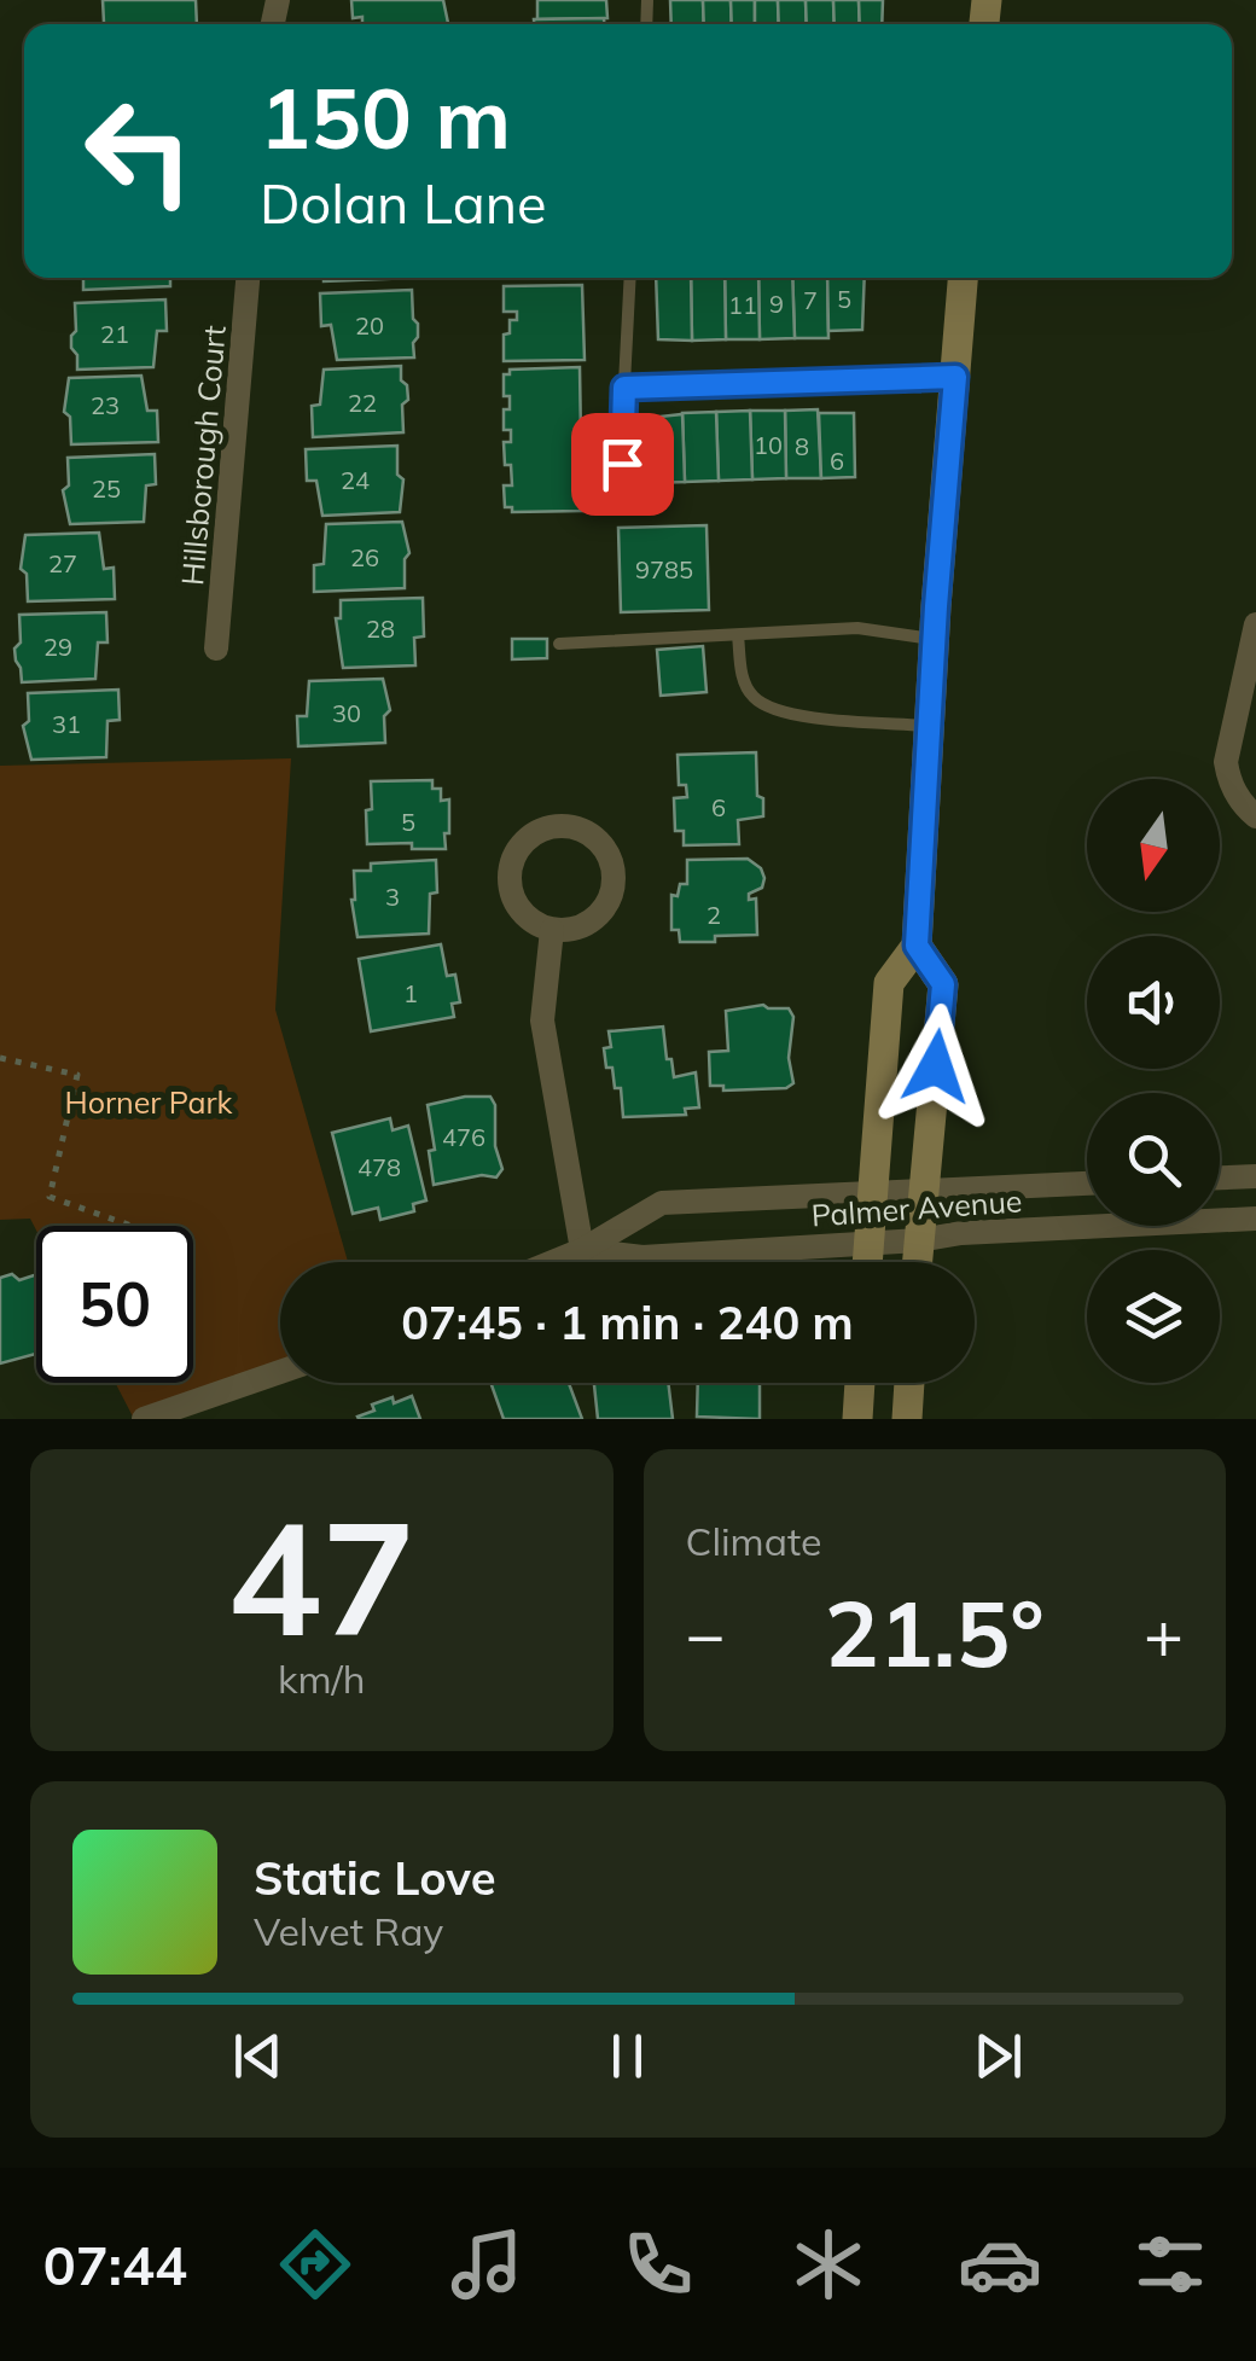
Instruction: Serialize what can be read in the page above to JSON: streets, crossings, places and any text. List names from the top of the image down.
{
  "streets": {
    "street": ["Hillsborough Court", "Palmer Avenue"]
  },
  "parks": ["Horner Park"],
  "house_numbers": [
    "5",
    "7",
    "9",
    "11",
    "20",
    "21",
    "22",
    "23",
    "10",
    "8",
    "6",
    "24",
    "25",
    "26",
    "27",
    "9785",
    "28",
    "29",
    "30",
    "31",
    "6",
    "5",
    "3",
    "2",
    "1",
    "476",
    "478"
  ],
  "north": "bottom",
  "page": {
    "turn": ["150 m", "Dolan Lane"],
    "limit": "50",
    "trip": "07:45 · 1 min · 240 m",
    "tile": [
      ["47", "km/h"],
      "Climate"
    ],
    "heat": ["−", "21.5°", "+"],
    "song": ["Static Love", "Velvet Ray"],
    "tabs": "07:44"
  }
}
